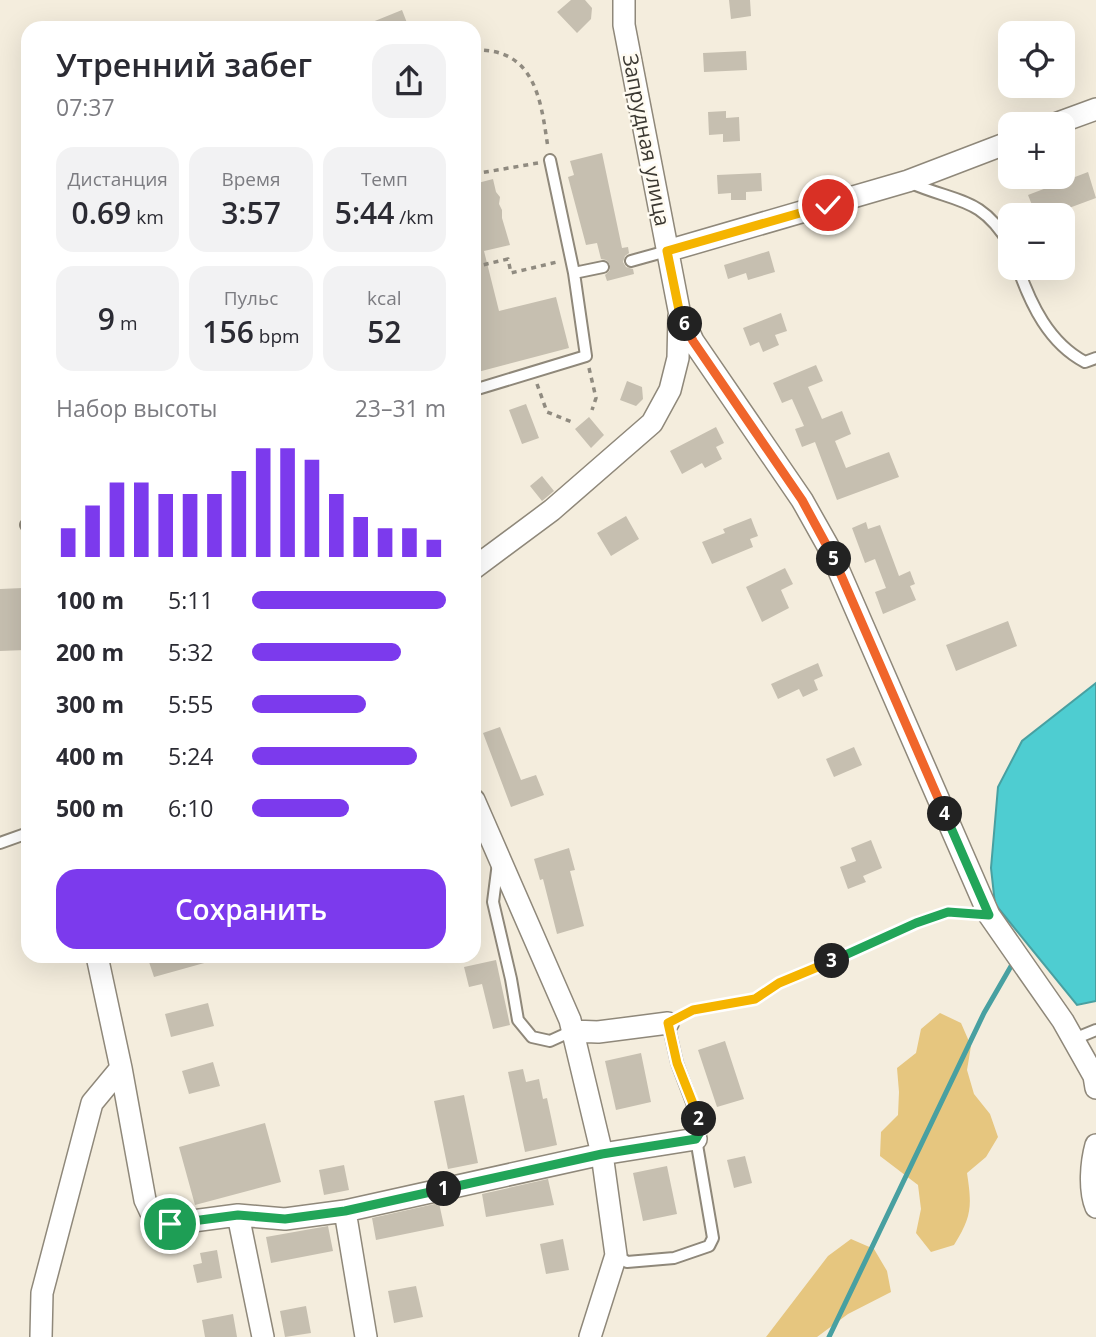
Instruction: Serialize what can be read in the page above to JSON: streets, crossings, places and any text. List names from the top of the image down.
{
  "streets": {
    "street": ["Запрудная улица"]
  },
  "page": {
    "map_buttons": ["+", "−"],
    "heading": ["Утренний забег", "07:37"],
    "stats": [
      ["Дистанция", "0.69 km"],
      ["Время", "3:57"],
      ["Темп", "5:44 /km"],
      ["9 m"],
      ["Пульс", "156 bpm"],
      ["kcal", "52"]
    ],
    "pins": [
      "6",
      "5",
      "4",
      "3",
      "2",
      "1"
    ],
    "chart": ["Набор высоты", "23–31 m"],
    "list": [
      {
        "name": "100 m",
        "note": "5:11"
      },
      {
        "name": "200 m",
        "note": "5:32"
      },
      {
        "name": "300 m",
        "note": "5:55"
      },
      {
        "name": "400 m",
        "note": "5:24"
      },
      {
        "name": "500 m",
        "note": "6:10"
      }
    ],
    "buttons": "Сохранить"
  }
}
